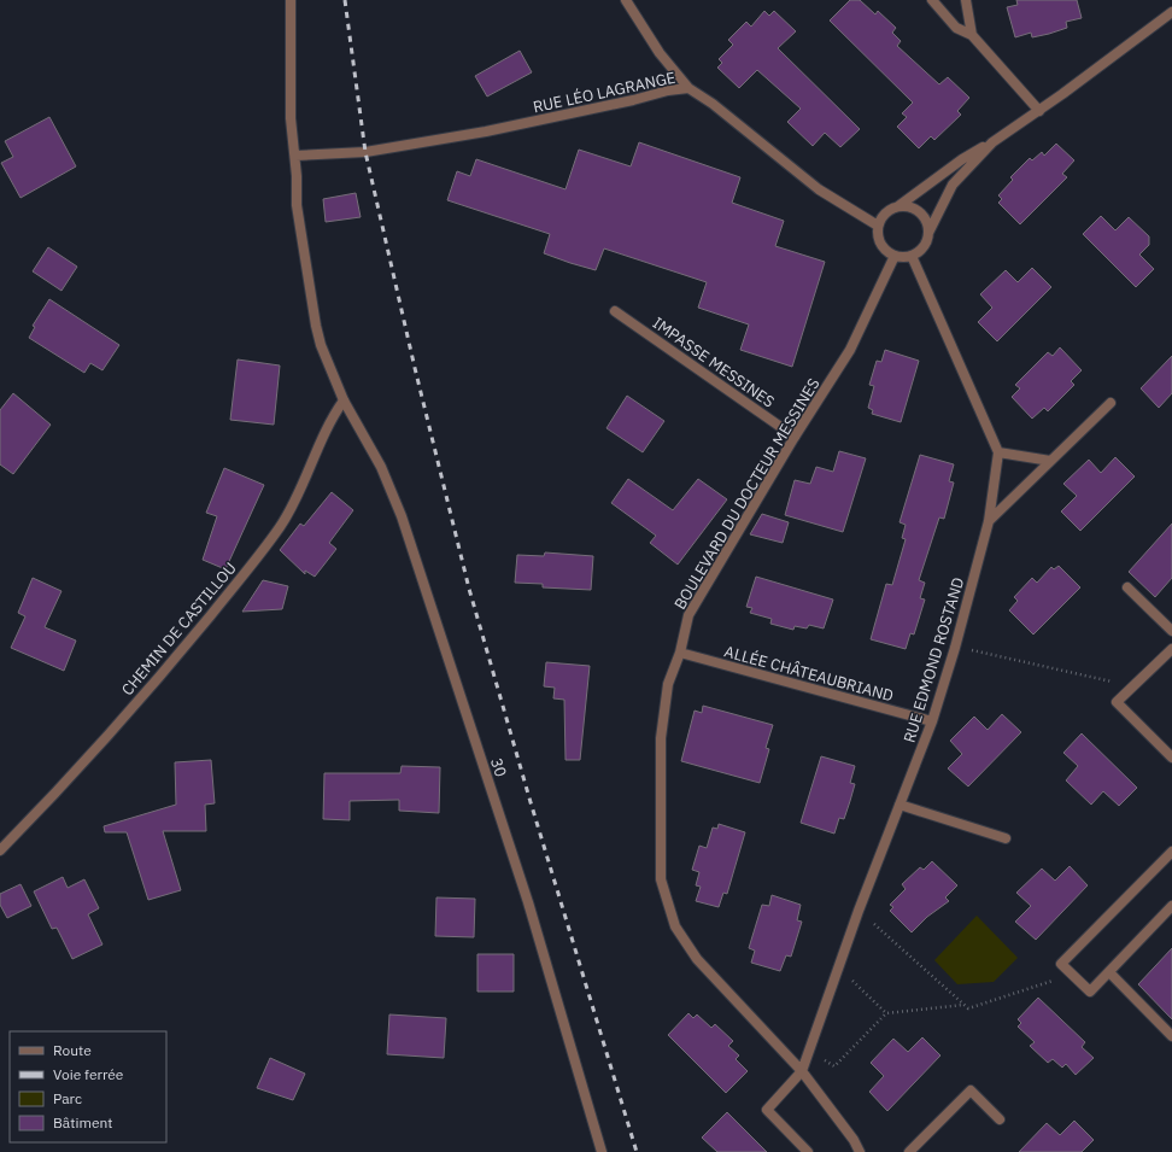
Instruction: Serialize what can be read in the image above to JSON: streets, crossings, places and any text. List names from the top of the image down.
{
  "streets": {
    "street": [
      "RUE LÉO LAGRANGE",
      "IMPASSE MESSINES",
      "BOULEVARD DU DOCTEUR MESSINES",
      "CHEMIN DE CASTILLOU",
      "RUE EDMOND ROSTAND",
      "ALLÉE CHÂTEAUBRIAND",
      "30"
    ]
  },
  "crossings": [
    ["RUE LÉO LAGRANGE", "BOULEVARD DU DOCTEUR MESSINES"],
    ["RUE LÉO LAGRANGE", "30"],
    ["IMPASSE MESSINES", "BOULEVARD DU DOCTEUR MESSINES"],
    ["BOULEVARD DU DOCTEUR MESSINES", "RUE EDMOND ROSTAND"],
    ["BOULEVARD DU DOCTEUR MESSINES", "ALLÉE CHÂTEAUBRIAND"],
    ["CHEMIN DE CASTILLOU", "30"],
    ["RUE EDMOND ROSTAND", "ALLÉE CHÂTEAUBRIAND"]
  ],
  "legend": [
    "Route",
    "Voie ferrée",
    "Parc",
    "Bâtiment"
  ]
}
